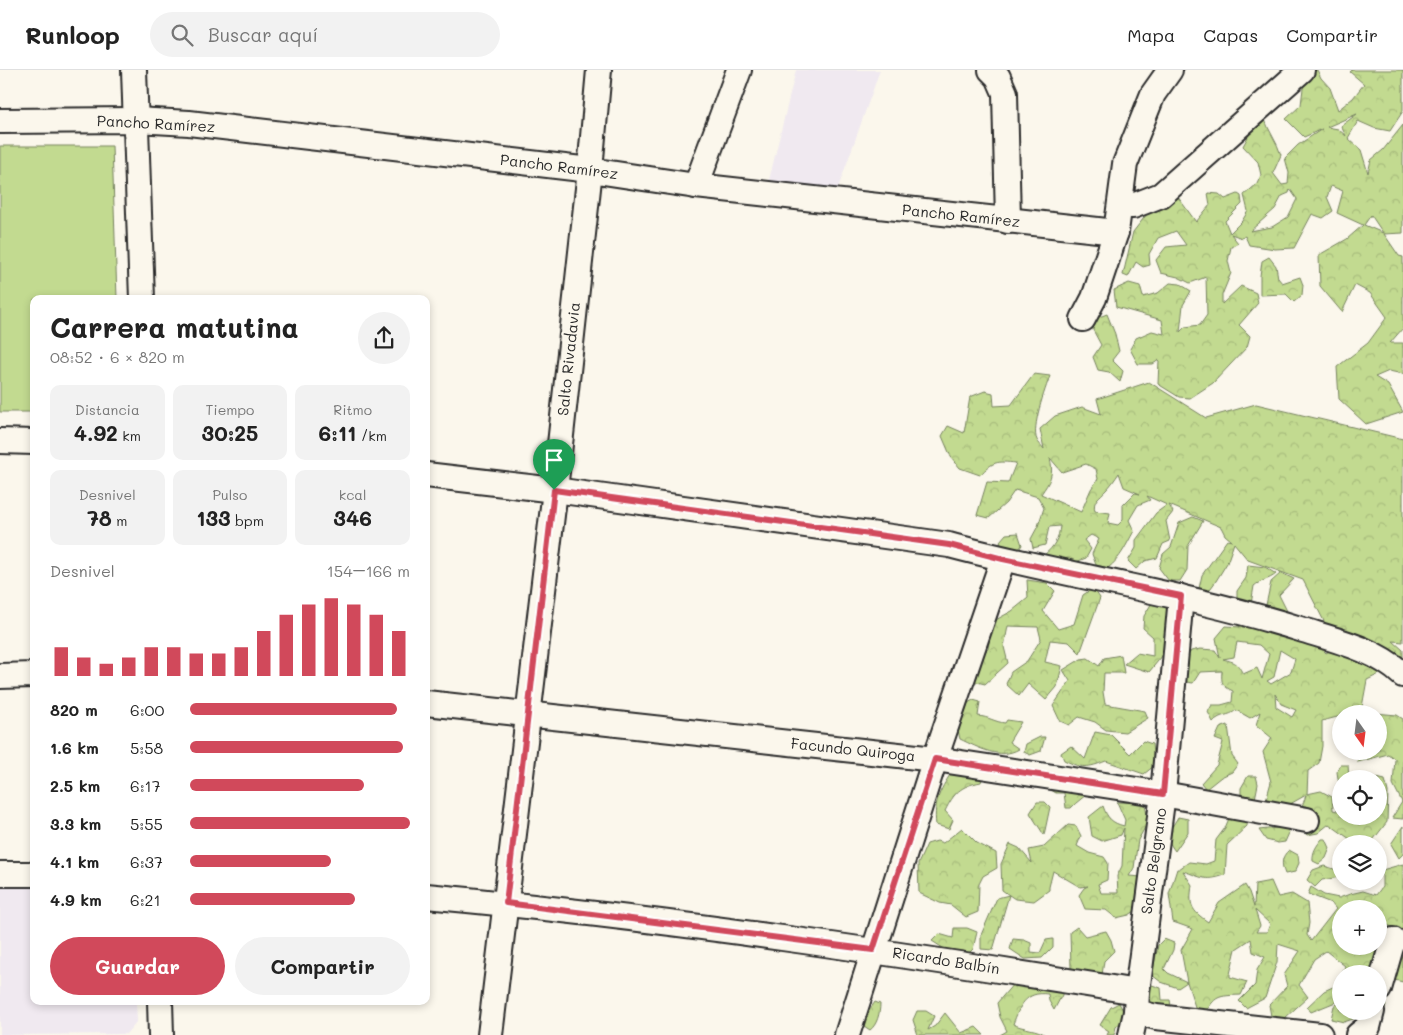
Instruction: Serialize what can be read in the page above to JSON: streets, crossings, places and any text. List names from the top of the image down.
{
  "streets": {
    "street": [
      "Pancho Ramírez",
      "Salto Rivadavia",
      "Facundo Quiroga",
      "Salto Belgrano",
      "Ricardo Balbín"
    ]
  },
  "crossings": [
    ["Pancho Ramírez", "Salto Rivadavia"],
    ["Salto Rivadavia", "Facundo Quiroga"],
    ["Salto Rivadavia", "Ricardo Balbín"],
    ["Facundo Quiroga", "Salto Belgrano"],
    ["Salto Belgrano", "Ricardo Balbín"]
  ],
  "north": "bottom",
  "page": {
    "header": "Runloop",
    "search": "Buscar aquí",
    "nav": ["Mapa", "Capas", "Compartir"],
    "heading": ["Carrera matutina", "08:52 · 6 × 820 m"],
    "stats": [
      ["Distancia", "4.92 km"],
      ["Tiempo", "30:25"],
      ["Ritmo", "6:11 /km"],
      ["Desnivel", "78 m"],
      ["Pulso", "133 bpm"],
      ["kcal", "346"]
    ],
    "chart": ["Desnivel", "154–166 m"],
    "list": [
      {
        "name": "820 m",
        "note": "6:00"
      },
      {
        "name": "1.6 km",
        "note": "5:58"
      },
      {
        "name": "2.5 km",
        "note": "6:17"
      },
      {
        "name": "3.3 km",
        "note": "5:55"
      },
      {
        "name": "4.1 km",
        "note": "6:37"
      },
      {
        "name": "4.9 km",
        "note": "6:21"
      }
    ],
    "map_buttons": ["+", "−"],
    "buttons": ["Guardar", "Compartir"]
  }
}
